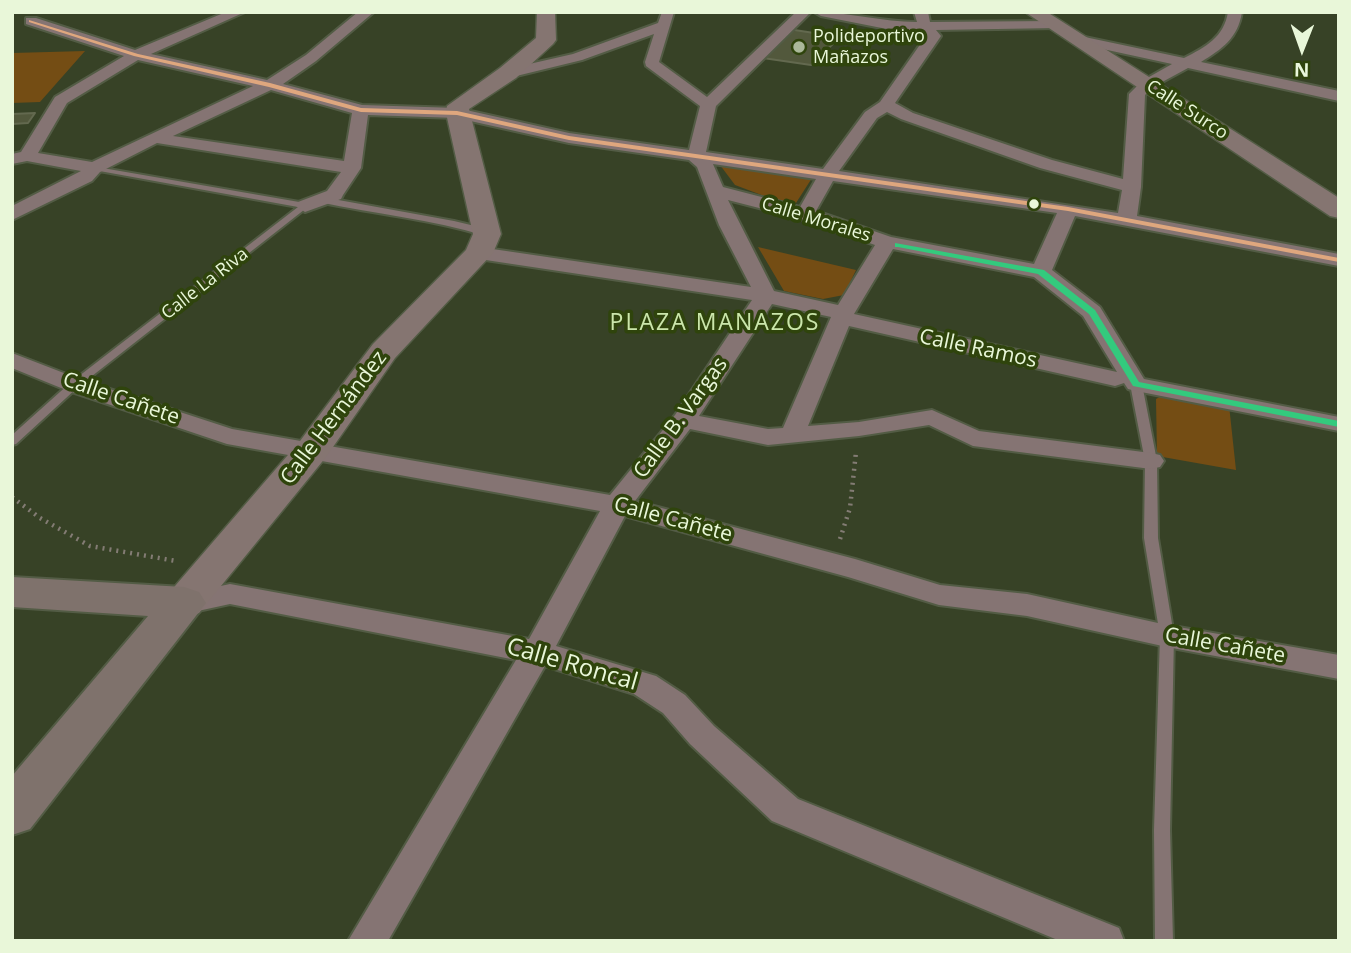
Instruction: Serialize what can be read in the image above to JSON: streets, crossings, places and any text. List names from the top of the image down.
{
  "streets": {
    "main road": ["Calle Surco", "Calle Hernández", "Calle Roncal"],
    "street": [
      "Calle Morales",
      "Calle La Riva",
      "Calle Ramos",
      "Calle Cañete",
      "Calle B. Vargas"
    ]
  },
  "crossings": [
    ["Calle La Riva", "Calle Cañete"],
    ["Calle Ramos", "Calle Hernández"],
    ["Calle Ramos", "Calle B. Vargas"],
    ["Calle Cañete", "Calle Hernández"],
    ["Calle Cañete", "Calle B. Vargas"],
    ["Calle Hernández", "Calle Roncal"],
    ["Calle B. Vargas", "Calle Roncal"]
  ],
  "districts": ["PLAZA MANAZOS"],
  "places": ["Polideportivo Mañazos"],
  "north": "bottom"
}
